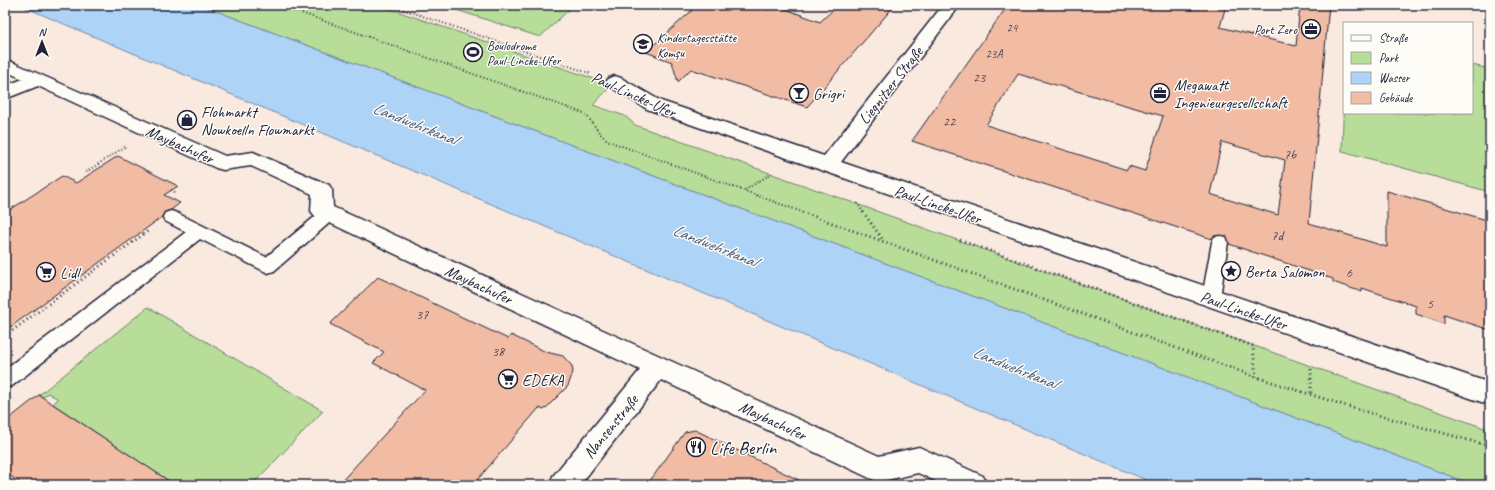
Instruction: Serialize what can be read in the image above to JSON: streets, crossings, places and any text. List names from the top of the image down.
{
  "streets": {
    "street": [
      "Liegnitzer Straße",
      "Paul-Lincke-Ufer",
      "Maybachufer",
      "Nansenstraße"
    ]
  },
  "crossings": [
    ["Liegnitzer Straße", "Paul-Lincke-Ufer"],
    ["Maybachufer", "Nansenstraße"]
  ],
  "water": ["Landwehrkanal"],
  "places": {
    "office": ["Port Zero", "Megawatt Ingenieurgesellschaft"],
    "school or university": ["Kindertagesstätte Komşu"],
    "sports": ["Boulodrome Paul-Lincke-Ufer"],
    "bar": ["Grigri"],
    "shop": ["Flohmarkt Nowkoelln Flowmarkt"],
    "place": ["Berta Salomon"],
    "supermarket": ["Lidl", "EDEKA"],
    "restaurant": ["Life Berlin"]
  },
  "house_numbers": [
    "24",
    "23A",
    "23",
    "22",
    "7b",
    "7d",
    "6",
    "5",
    "37",
    "38"
  ],
  "legend": [
    "Straße",
    "Park",
    "Wasser",
    "Gebäude"
  ],
  "north": "top"
}
